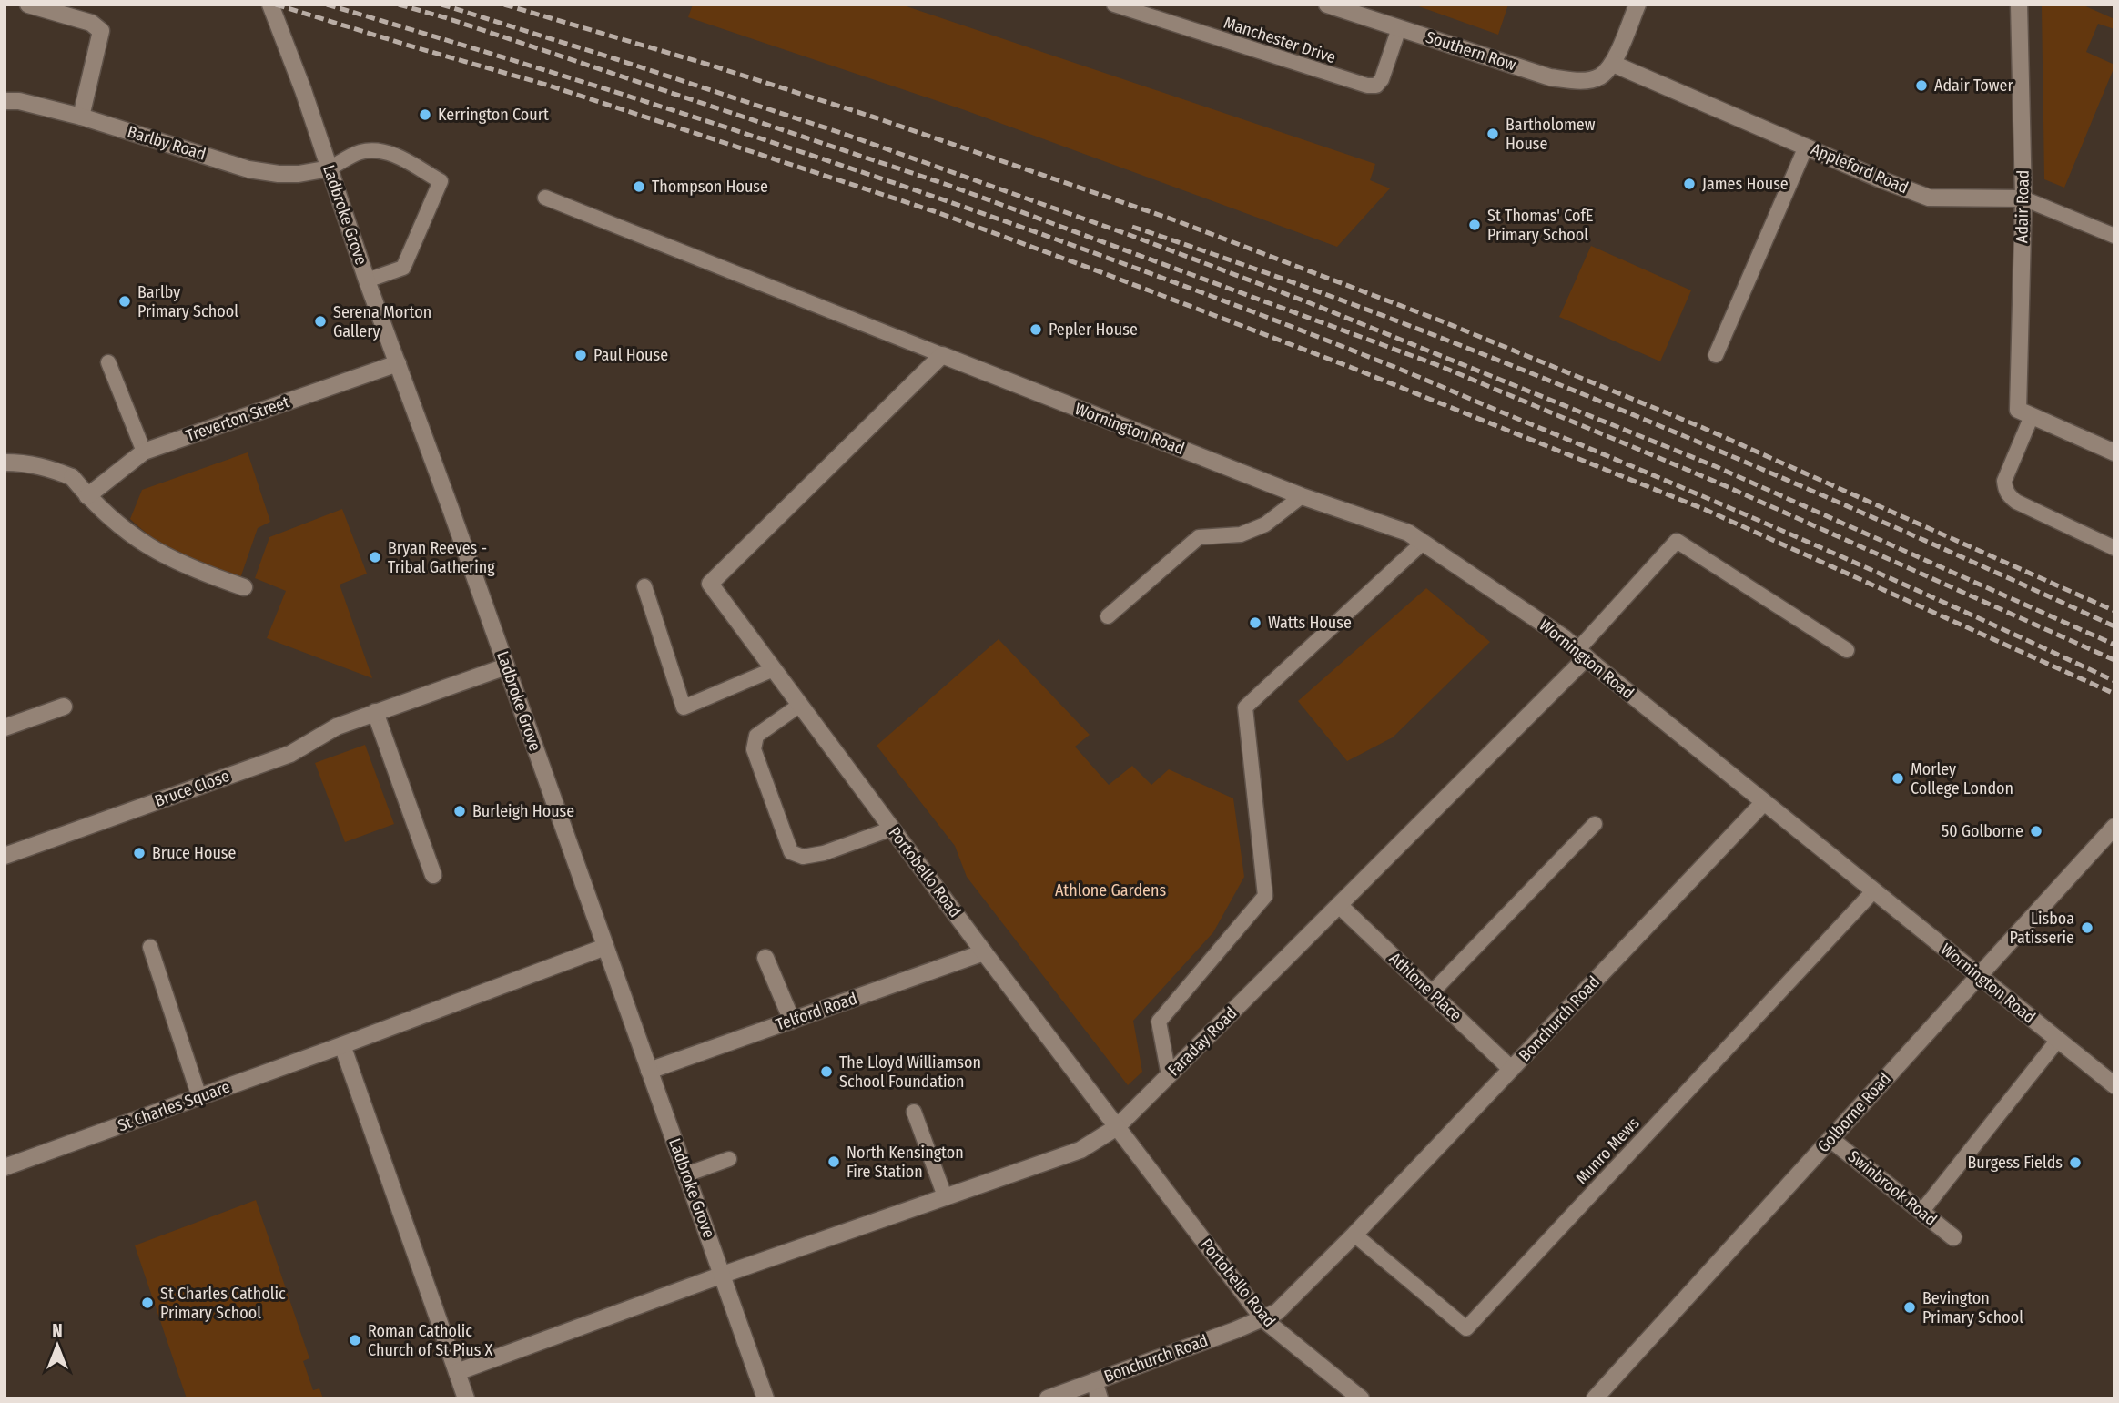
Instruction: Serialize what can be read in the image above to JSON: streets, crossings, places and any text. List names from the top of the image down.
{
  "streets": {
    "street": [
      "Southern Row",
      "Barlby Road",
      "Appleford Road",
      "Adair Road",
      "Ladbroke Grove",
      "Treverton Street",
      "Wornington Road",
      "Bruce Close",
      "Portobello Road",
      "Athlone Place",
      "Telford Road",
      "Bonchurch Road",
      "Faraday Road",
      "St Charles Square",
      "Golborne Road",
      "Swinbrook Road"
    ],
    "lane": ["Manchester Drive", "Munro Mews"]
  },
  "crossings": [
    ["Manchester Drive", "Southern Row"],
    ["Southern Row", "Appleford Road"],
    ["Barlby Road", "Ladbroke Grove"],
    ["Appleford Road", "Adair Road"],
    ["Ladbroke Grove", "Treverton Street"],
    ["Ladbroke Grove", "Bruce Close"],
    ["Ladbroke Grove", "Telford Road"],
    ["Ladbroke Grove", "Faraday Road"],
    ["Ladbroke Grove", "St Charles Square"],
    ["Wornington Road", "Portobello Road"],
    ["Wornington Road", "Bonchurch Road"],
    ["Wornington Road", "Faraday Road"],
    ["Wornington Road", "Golborne Road"],
    ["Wornington Road", "Munro Mews"],
    ["Portobello Road", "Telford Road"],
    ["Portobello Road", "Bonchurch Road"],
    ["Portobello Road", "Faraday Road"],
    ["Athlone Place", "Bonchurch Road"],
    ["Athlone Place", "Faraday Road"],
    ["Bonchurch Road", "Munro Mews"],
    ["Golborne Road", "Swinbrook Road"]
  ],
  "parks": ["Athlone Gardens"],
  "places": [
    "Adair Tower",
    "Kerrington Court",
    "Bartholomew House",
    "James House",
    "Thompson House",
    "St Thomas' CofE Primary School",
    "Barlby Primary School",
    "Serena Morton Gallery",
    "Pepler House",
    "Paul House",
    "Bryan Reeves - Tribal Gathering",
    "Watts House",
    "Morley College London",
    "Burleigh House",
    "50 Golborne",
    "Bruce House",
    "Lisboa Patisserie",
    "The Lloyd Williamson School Foundation",
    "North Kensington Fire Station",
    "Burgess Fields",
    "St Charles Catholic Primary School",
    "Bevington Primary School",
    "Roman Catholic Church of St Pius X"
  ],
  "north": "top"
}
